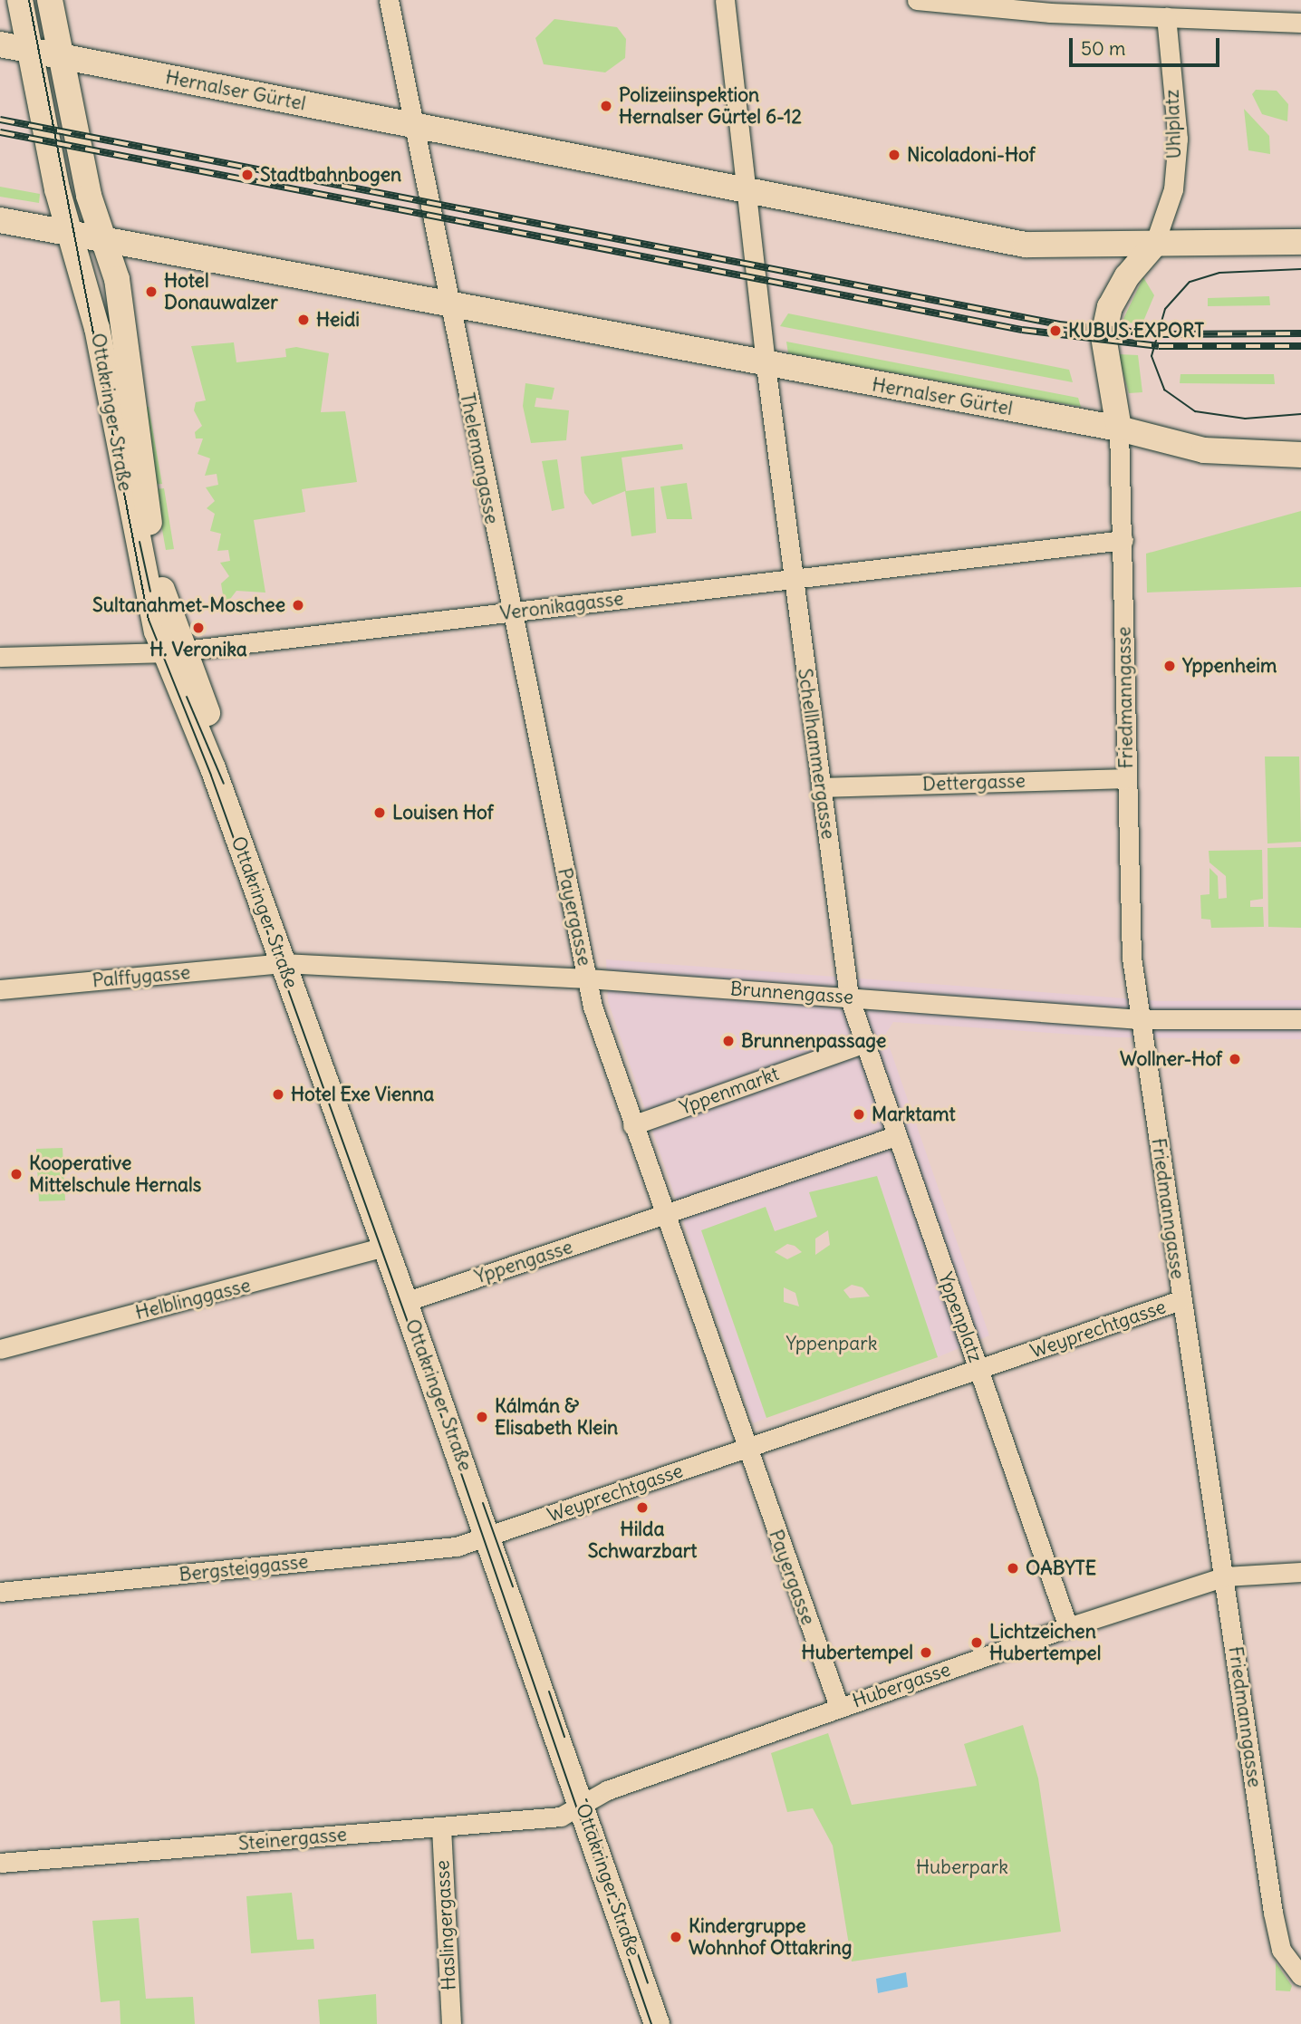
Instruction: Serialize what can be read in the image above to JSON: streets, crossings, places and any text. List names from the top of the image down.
{
  "streets": {
    "main road": ["Hernalser Gürtel", "Ottakringer Straße"],
    "street": [
      "Uhlplatz",
      "Thelemangasse",
      "Veronikagasse",
      "Friedmanngasse",
      "Schellhammergasse",
      "Dettergasse",
      "Payergasse",
      "Palffygasse",
      "Brunnengasse",
      "Yppenmarkt",
      "Yppengasse",
      "Helblinggasse",
      "Yppenplatz",
      "Weyprechtgasse",
      "Bergsteiggasse",
      "Hubergasse",
      "Steinergasse",
      "Haslingergasse"
    ]
  },
  "crossings": [
    ["Hernalser Gürtel", "Uhlplatz"],
    ["Hernalser Gürtel", "Ottakringer Straße"],
    ["Hernalser Gürtel", "Thelemangasse"],
    ["Hernalser Gürtel", "Friedmanngasse"],
    ["Hernalser Gürtel", "Schellhammergasse"],
    ["Ottakringer Straße", "Veronikagasse"],
    ["Ottakringer Straße", "Palffygasse"],
    ["Ottakringer Straße", "Brunnengasse"],
    ["Ottakringer Straße", "Yppengasse"],
    ["Ottakringer Straße", "Helblinggasse"],
    ["Ottakringer Straße", "Weyprechtgasse"],
    ["Ottakringer Straße", "Bergsteiggasse"],
    ["Ottakringer Straße", "Hubergasse"],
    ["Ottakringer Straße", "Steinergasse"],
    ["Thelemangasse", "Veronikagasse"],
    ["Thelemangasse", "Payergasse"],
    ["Veronikagasse", "Friedmanngasse"],
    ["Veronikagasse", "Schellhammergasse"],
    ["Veronikagasse", "Payergasse"],
    ["Friedmanngasse", "Dettergasse"],
    ["Friedmanngasse", "Brunnengasse"],
    ["Friedmanngasse", "Weyprechtgasse"],
    ["Friedmanngasse", "Hubergasse"],
    ["Schellhammergasse", "Dettergasse"],
    ["Schellhammergasse", "Brunnengasse"],
    ["Schellhammergasse", "Yppenmarkt"],
    ["Schellhammergasse", "Yppenplatz"],
    ["Payergasse", "Brunnengasse"],
    ["Payergasse", "Yppenmarkt"],
    ["Payergasse", "Yppengasse"],
    ["Payergasse", "Yppenplatz"],
    ["Payergasse", "Weyprechtgasse"],
    ["Payergasse", "Hubergasse"],
    ["Palffygasse", "Brunnengasse"],
    ["Yppenplatz", "Weyprechtgasse"],
    ["Weyprechtgasse", "Bergsteiggasse"],
    ["Hubergasse", "Steinergasse"],
    ["Steinergasse", "Haslingergasse"]
  ],
  "parks": ["Yppenpark", "Huberpark"],
  "places": [
    "Polizeiinspektion Hernalser Gürtel 6-12",
    "Nicoladoni-Hof",
    "Stadtbahnbogen",
    "Hotel Donauwalzer",
    "Heidi",
    "KUBUS EXPORT",
    "Sultanahmet-Moschee",
    "H. Veronika",
    "Yppenheim",
    "Louisen Hof",
    "Brunnenpassage",
    "Wollner-Hof",
    "Hotel Exe Vienna",
    "Marktamt",
    "Kooperative Mittelschule Hernals",
    "Kálmán & Elisabeth Klein",
    "Hilda Schwarzbart",
    "OABYTE",
    "Lichtzeichen Hubertempel",
    "Hubertempel",
    "Kindergruppe Wohnhof Ottakring"
  ],
  "scale_bar": "50 m"
}
